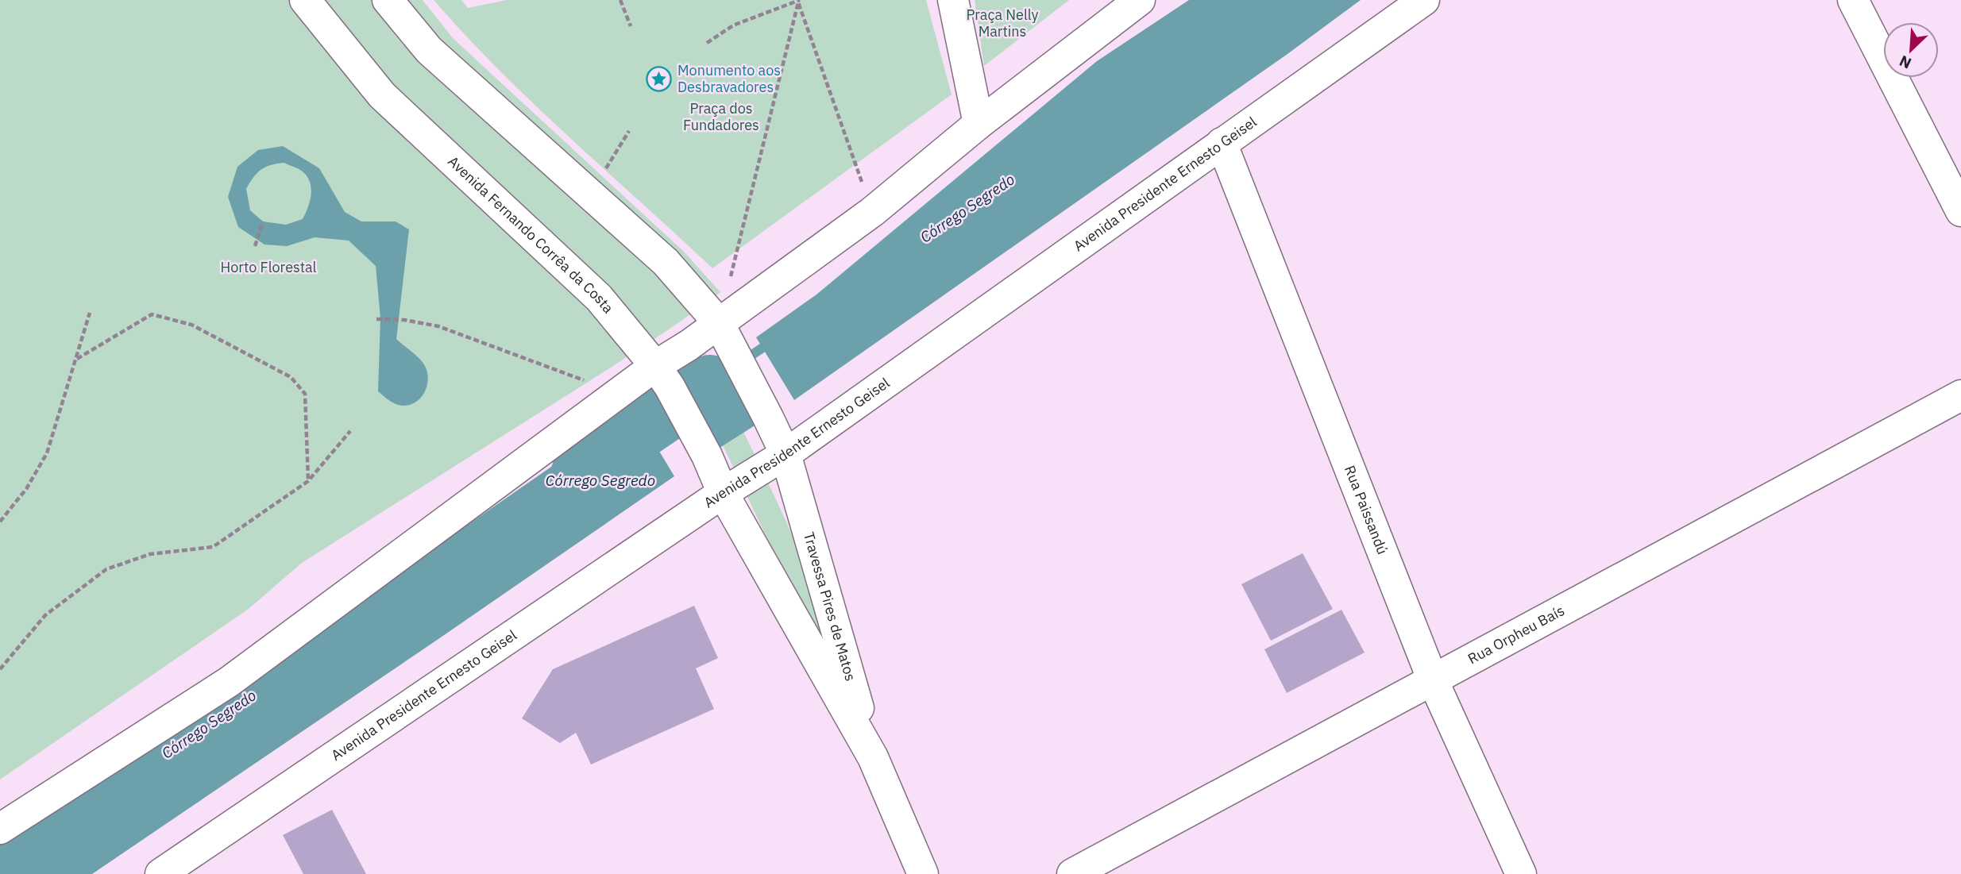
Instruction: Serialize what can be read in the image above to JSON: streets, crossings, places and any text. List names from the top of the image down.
{
  "streets": {
    "main road": [
      "Avenida Presidente Ernesto Geisel",
      "Avenida Fernando Corrêa da Costa",
      "Rua Paissandú",
      "Travessa Pires de Matos",
      "Rua Orpheu Baís"
    ]
  },
  "crossings": [
    ["Avenida Presidente Ernesto Geisel", "Avenida Fernando Corrêa da Costa"],
    ["Avenida Presidente Ernesto Geisel", "Rua Paissandú"],
    ["Avenida Presidente Ernesto Geisel", "Travessa Pires de Matos"],
    ["Avenida Fernando Corrêa da Costa", "Travessa Pires de Matos"],
    ["Rua Paissandú", "Rua Orpheu Baís"]
  ],
  "water": ["Córrego Segredo"],
  "parks": ["Praça Nelly Martins", "Praça dos Fundadores", "Horto Florestal"],
  "places": {
    "place": ["Monumento aos Desbravadores"]
  },
  "north": "bottom left"
}
